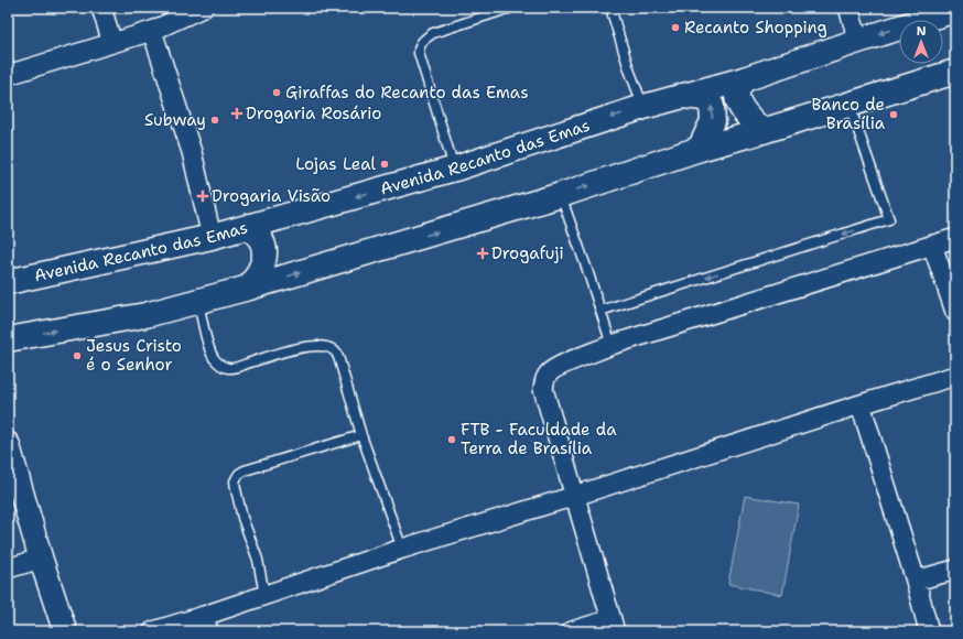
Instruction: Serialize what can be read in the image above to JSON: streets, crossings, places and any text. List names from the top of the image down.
{
  "streets": {
    "main road": ["Avenida Recanto das Emas"]
  },
  "places": {
    "other": [
      "Recanto Shopping",
      "Giraffas do Recanto das Emas",
      "Banco de Brasília",
      "Subway",
      "Lojas Leal",
      "Jesus Cristo é o Senhor",
      "FTB - Faculdade da Terra de Brasília"
    ],
    "health": ["Drogaria Rosário", "Drogaria Visão", "Drogafuji"]
  },
  "north": "top"
}
